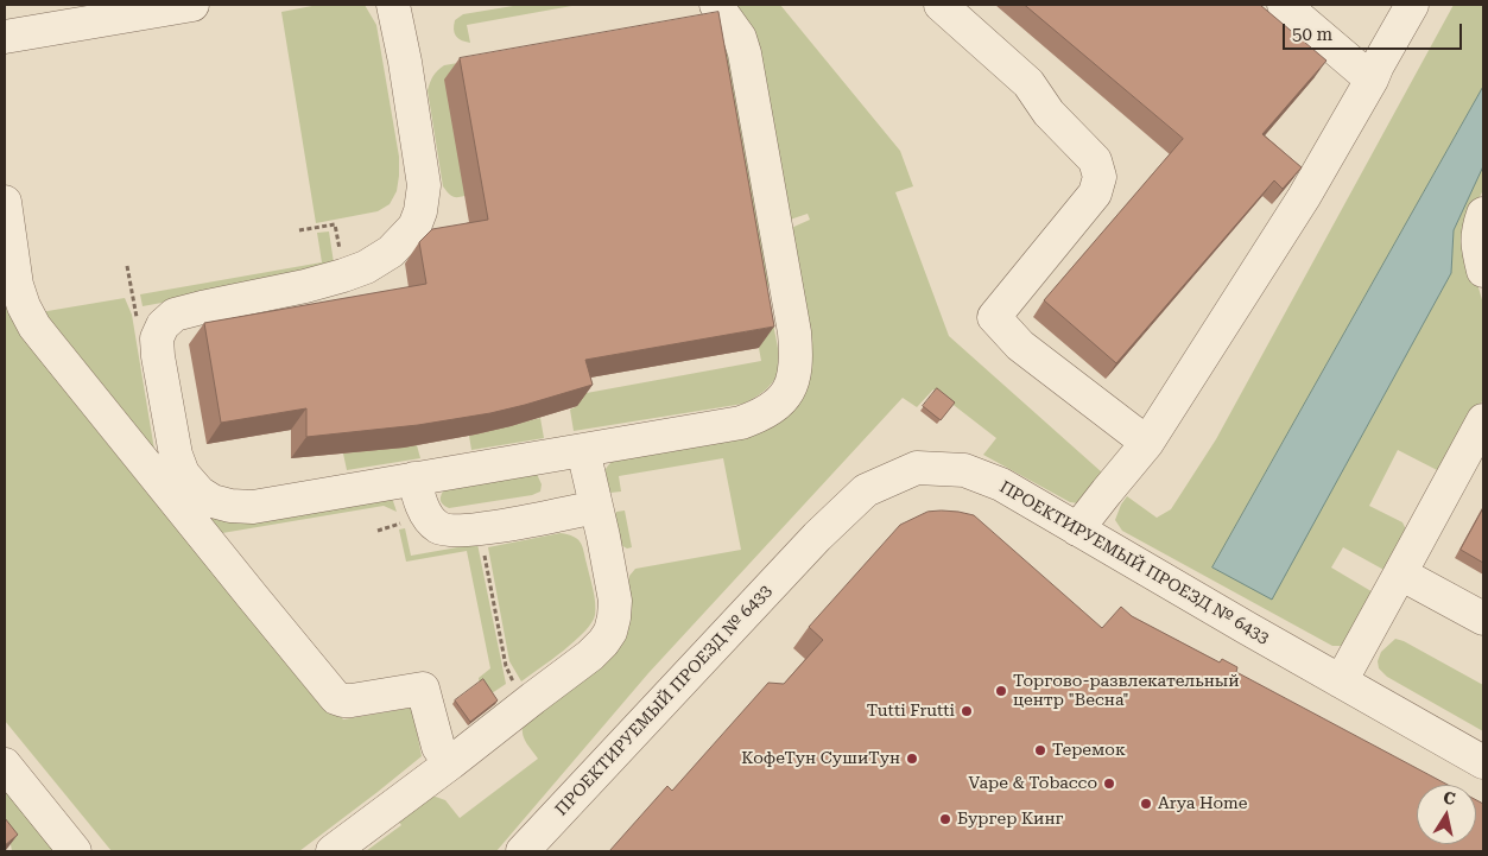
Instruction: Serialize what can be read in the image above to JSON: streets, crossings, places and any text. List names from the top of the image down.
{
  "streets": {
    "street": ["ПРОЕКТИРУЕМЫЙ ПРОЕЗД № 6433"]
  },
  "places": [
    "Торгово-развлекательный центр \"Весна\"",
    "Tutti Frutti",
    "Теремок",
    "КофеТун СушиТун",
    "Vape & Tobacco",
    "Arya Home",
    "Бургер Кинг"
  ],
  "scale_bar": "50 m",
  "north": "top"
}
